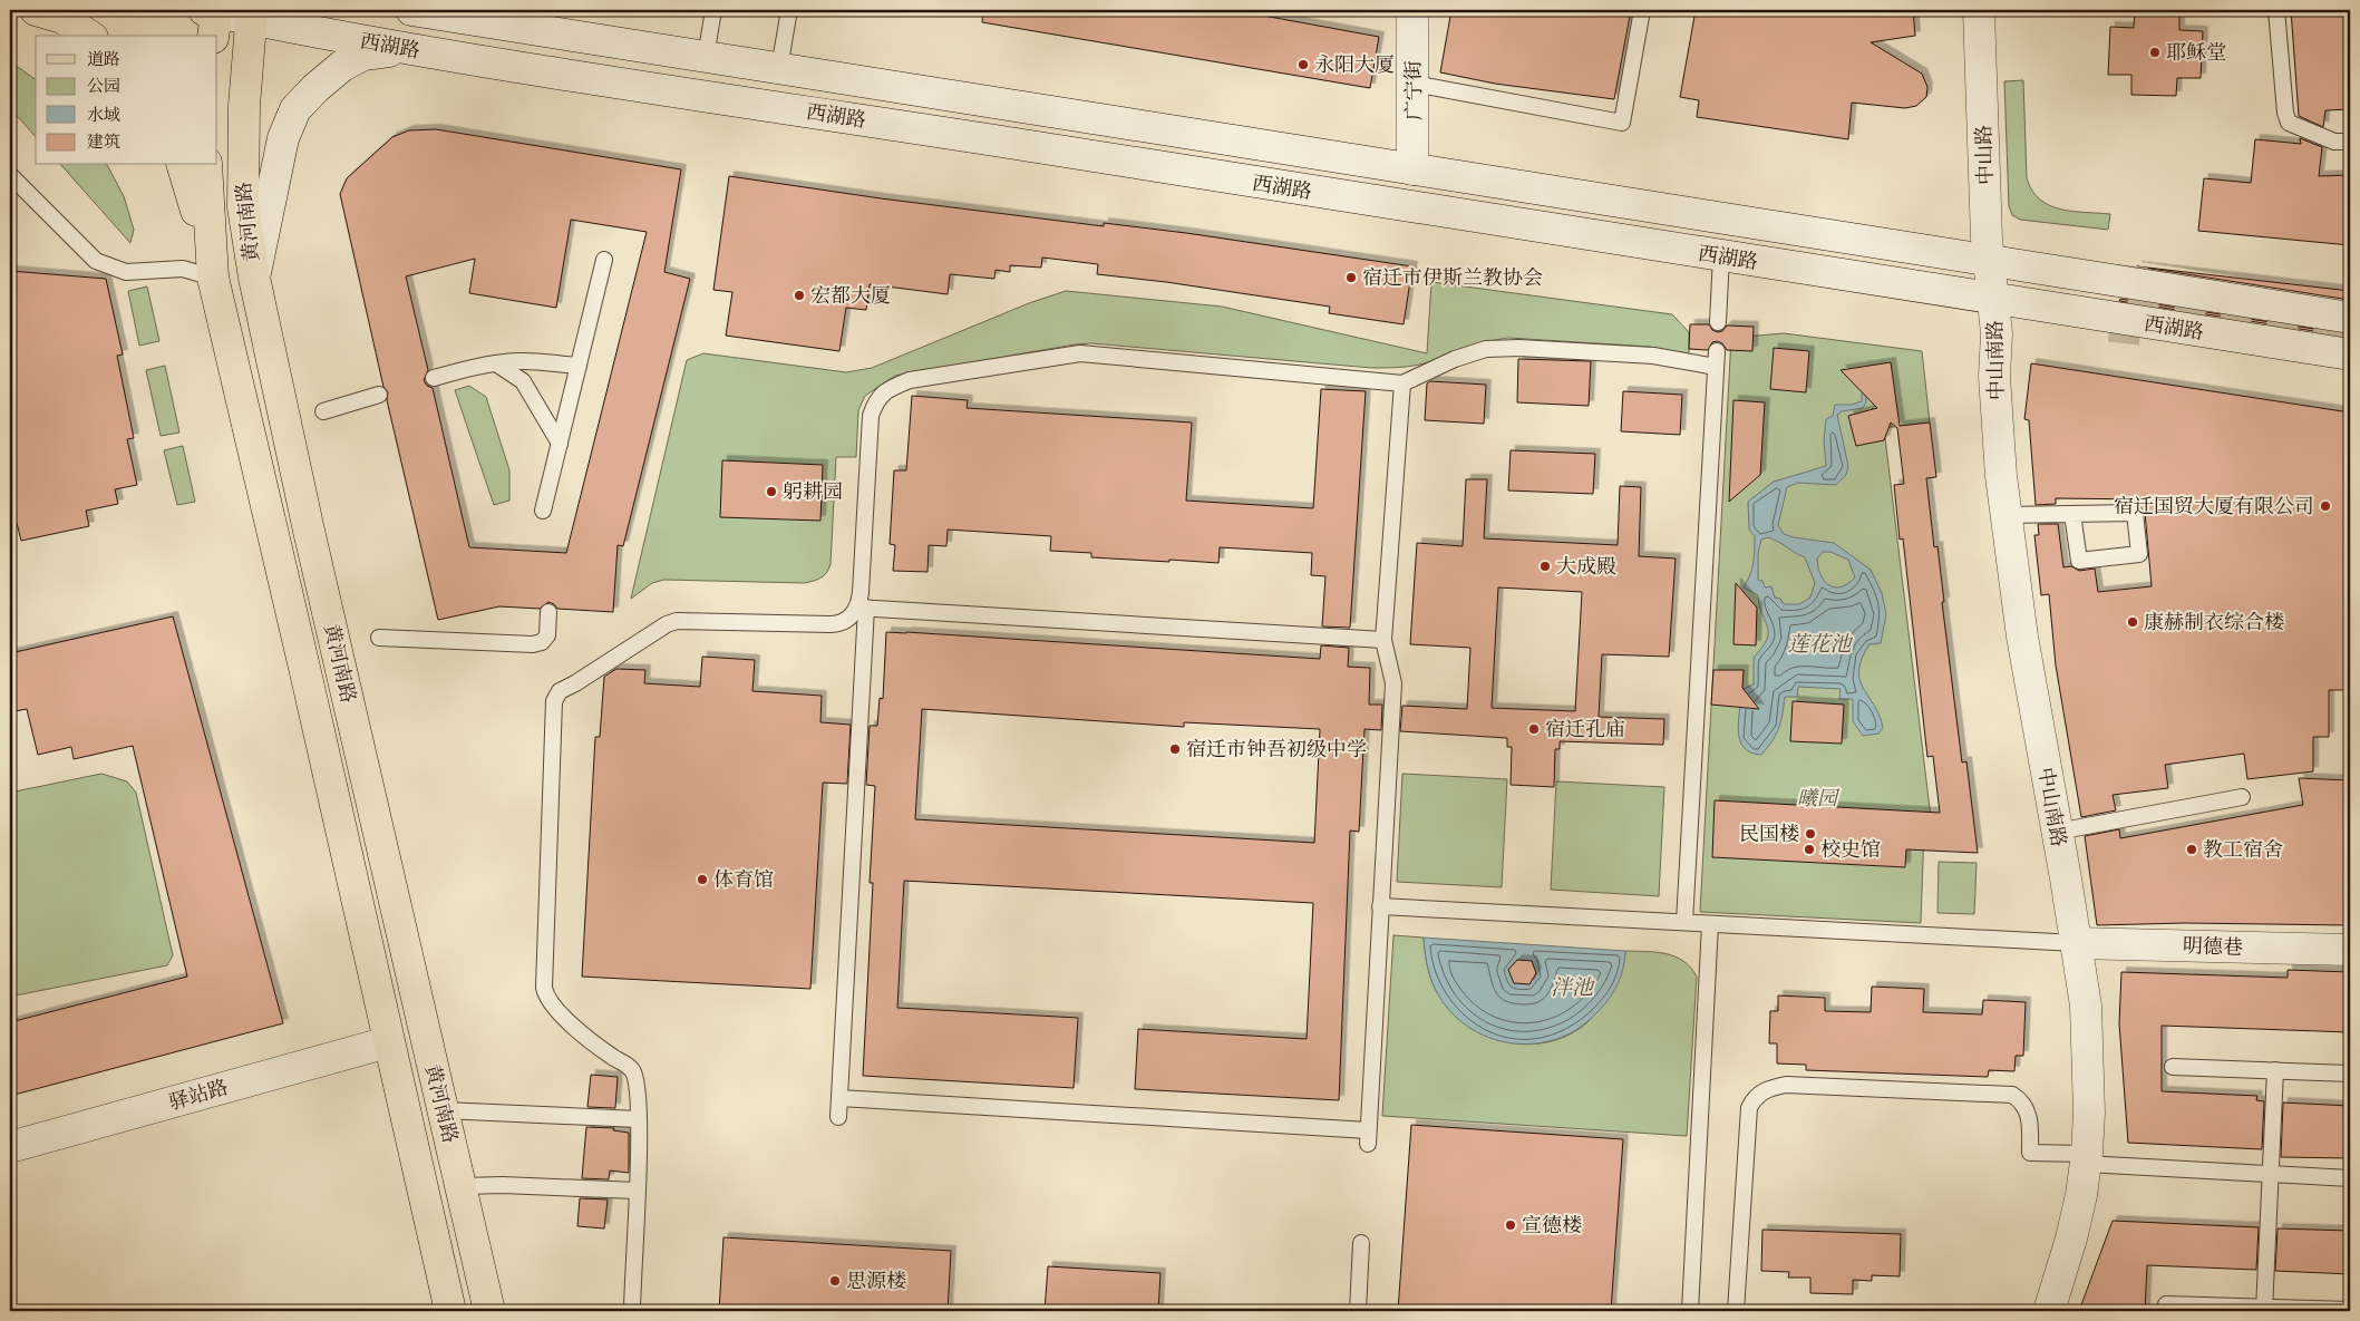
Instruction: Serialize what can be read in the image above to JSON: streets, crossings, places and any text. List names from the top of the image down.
{
  "streets": {
    "main road": [
      "西湖路",
      "广宁街",
      "中山路",
      "黄河南路",
      "中山南路",
      "明德巷",
      "驿站路"
    ]
  },
  "crossings": [
    ["西湖路", "广宁街"],
    ["西湖路", "中山路"],
    ["西湖路", "黄河南路"],
    ["西湖路", "中山南路"],
    ["中山路", "中山南路"],
    ["黄河南路", "驿站路"],
    ["中山南路", "明德巷"]
  ],
  "water": ["莲花池", "泮池"],
  "parks": ["曦园"],
  "places": [
    "耶稣堂",
    "永阳大厦",
    "宿迁市伊斯兰教协会",
    "宏都大厦",
    "躬耕园",
    "宿迁国贸大厦有限公司",
    "大成殿",
    "康赫制衣综合楼",
    "宿迁孔庙",
    "宿迁市钟吾初级中学",
    "民国楼",
    "校史馆",
    "教工宿舍",
    "体育馆",
    "宣德楼",
    "思源楼"
  ],
  "legend": [
    "道路",
    "公园",
    "水域",
    "建筑"
  ]
}
